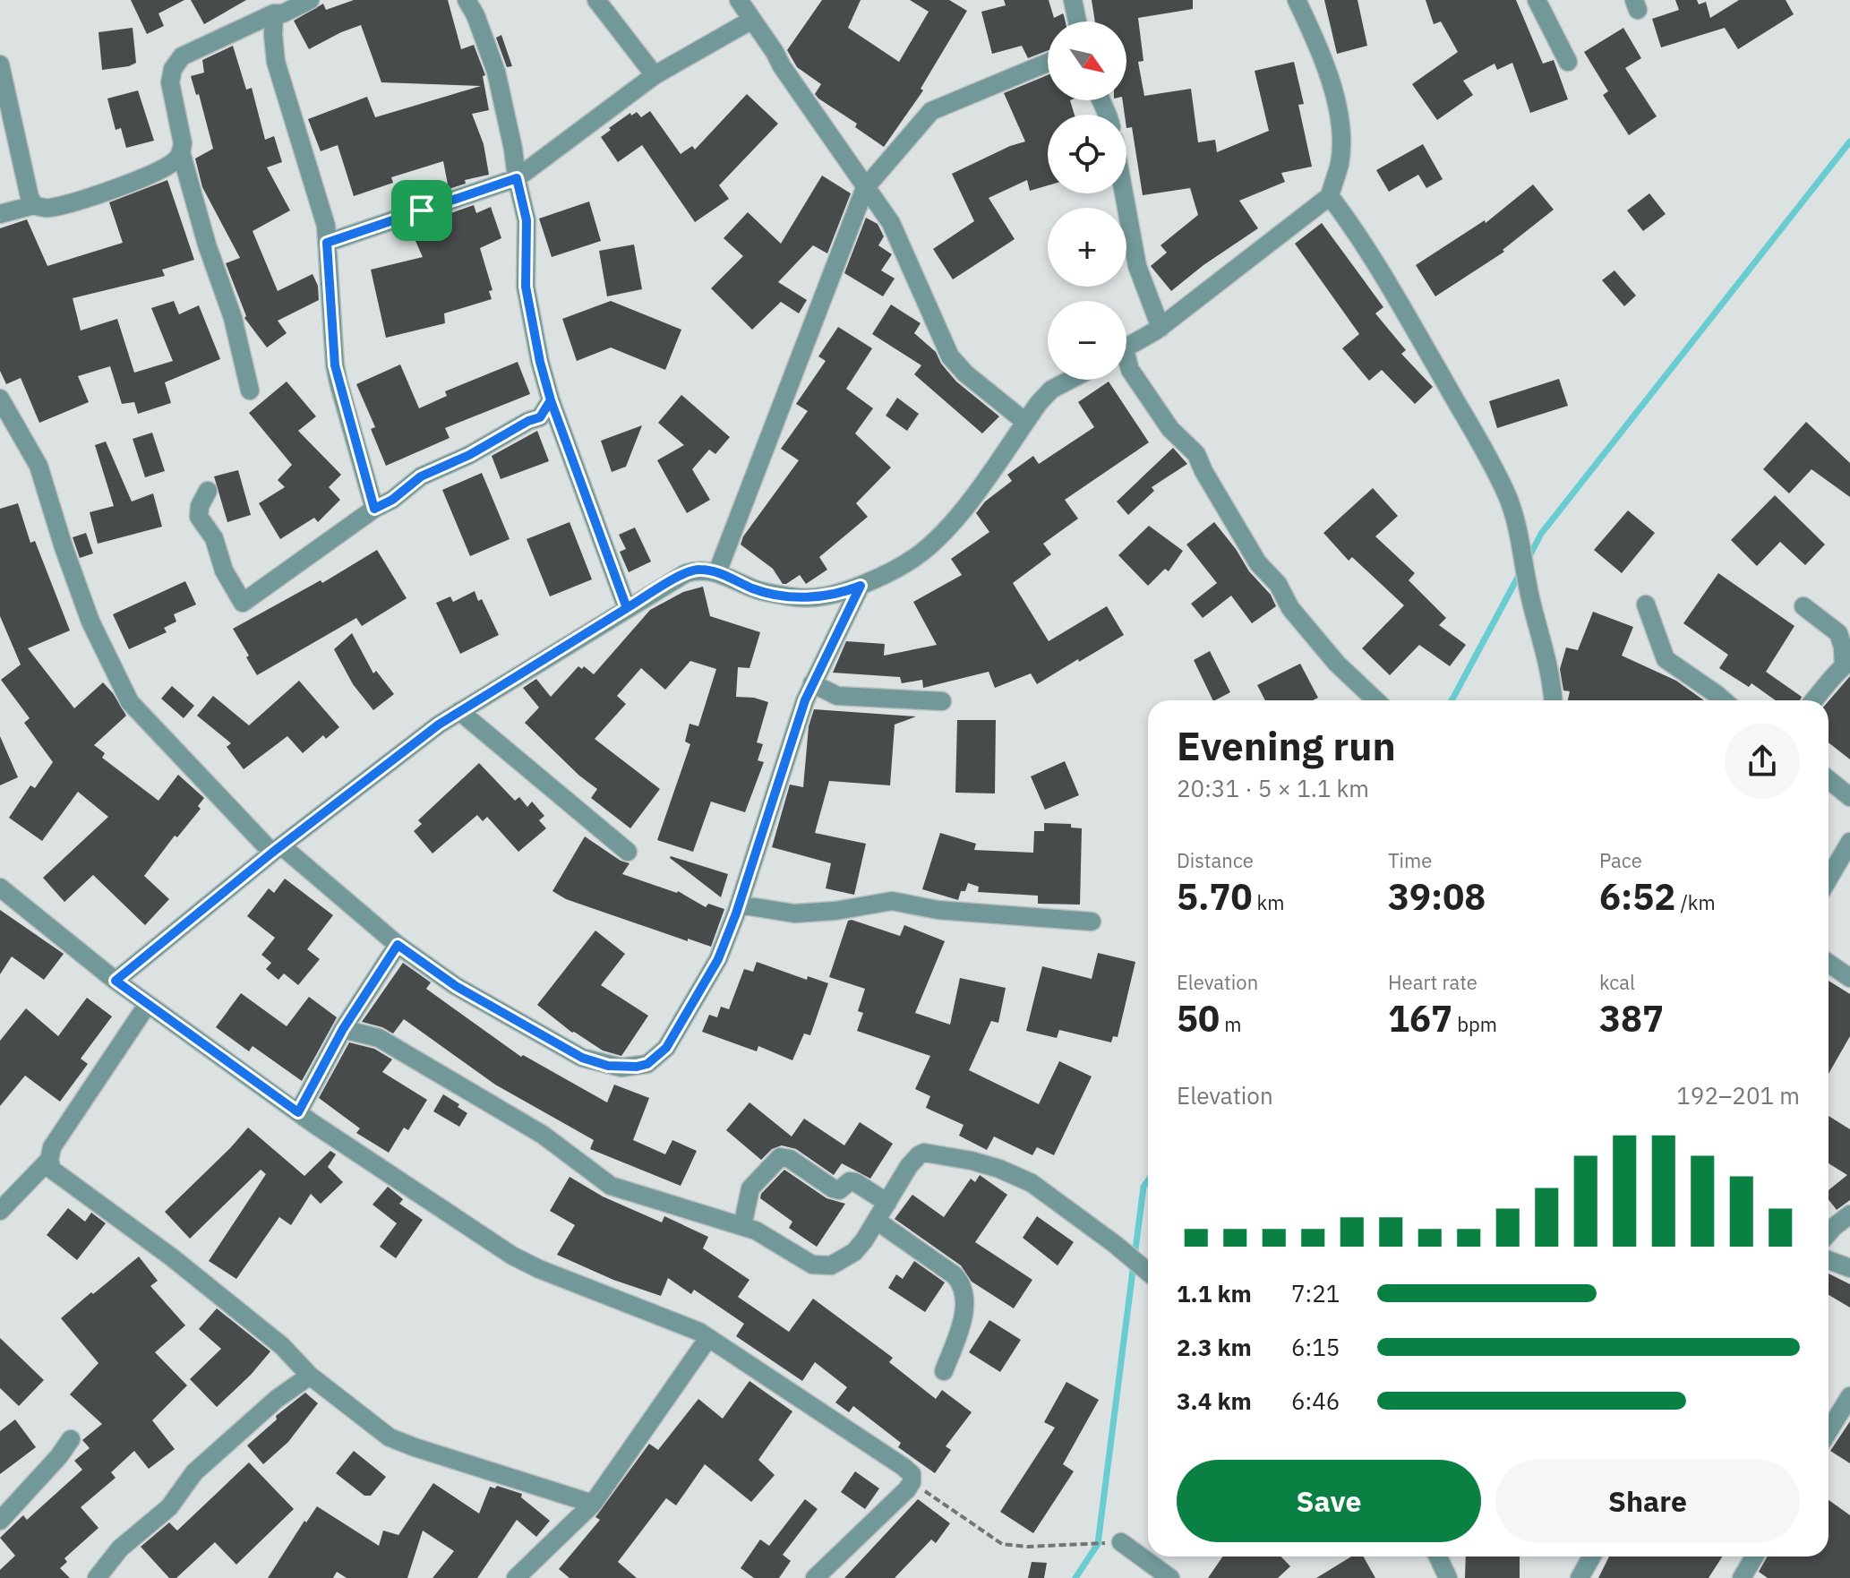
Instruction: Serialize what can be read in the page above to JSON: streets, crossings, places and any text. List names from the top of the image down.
{
  "north": "bottom right",
  "page": {
    "map_buttons": ["+", "−"],
    "heading": ["Evening run", "20:31 · 5 × 1.1 km"],
    "stats": [
      ["Distance", "5.70 km"],
      ["Time", "39:08"],
      ["Pace", "6:52 /km"],
      ["Elevation", "50 m"],
      ["Heart rate", "167 bpm"],
      ["kcal", "387"]
    ],
    "chart": ["Elevation", "192–201 m"],
    "list": [
      {
        "name": "1.1 km",
        "note": "7:21"
      },
      {
        "name": "2.3 km",
        "note": "6:15"
      },
      {
        "name": "3.4 km",
        "note": "6:46"
      }
    ],
    "buttons": ["Save", "Share"]
  }
}
